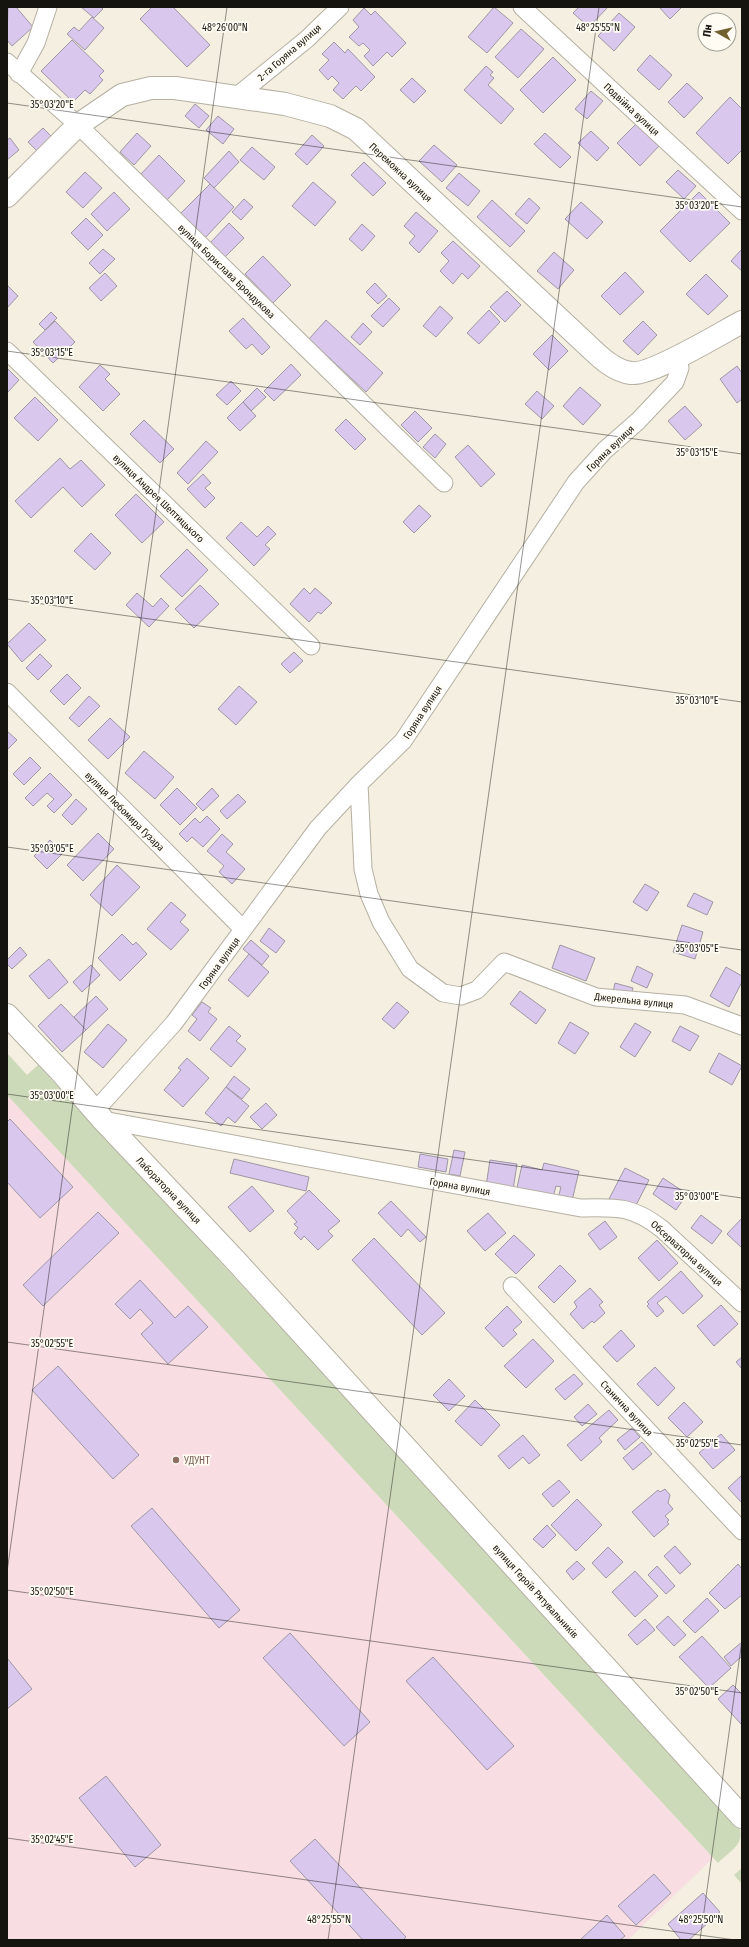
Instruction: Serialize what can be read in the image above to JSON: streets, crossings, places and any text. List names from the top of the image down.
{
  "streets": {
    "main road": ["Переможна вулиця", "Лабораторна вулиця", "вулиця Героїв Рятувальників"],
    "street": [
      "2-га Горяна вулиця",
      "Подвійна вулиця",
      "вулиця Борислава Брондукова",
      "Горяна вулиця",
      "вулиця Андрея Шептицького",
      "вулиця Любомира Гузара",
      "Джерельна вулиця",
      "Обсерваторна вулиця",
      "Станична вулиця"
    ]
  },
  "crossings": [
    ["2-га Горяна вулиця", "Переможна вулиця"],
    ["Переможна вулиця", "вулиця Борислава Брондукова"],
    ["Переможна вулиця", "Горяна вулиця"],
    ["Горяна вулиця", "вулиця Любомира Гузара"],
    ["Горяна вулиця", "Джерельна вулиця"],
    ["Горяна вулиця", "Лабораторна вулиця"],
    ["Горяна вулиця", "Обсерваторна вулиця"],
    ["Лабораторна вулиця", "вулиця Героїв Рятувальників"]
  ],
  "places": ["УДУНТ"],
  "north": "left",
  "coordinates": [
    "48°26'00\"N",
    "48°25'55\"N",
    "35°03'20\"E",
    "35°03'15\"E",
    "35°03'10\"E",
    "35°03'05\"E",
    "35°03'00\"E",
    "35°02'55\"E",
    "35°02'50\"E",
    "35°02'45\"E",
    "48°25'50\"N"
  ]
}
